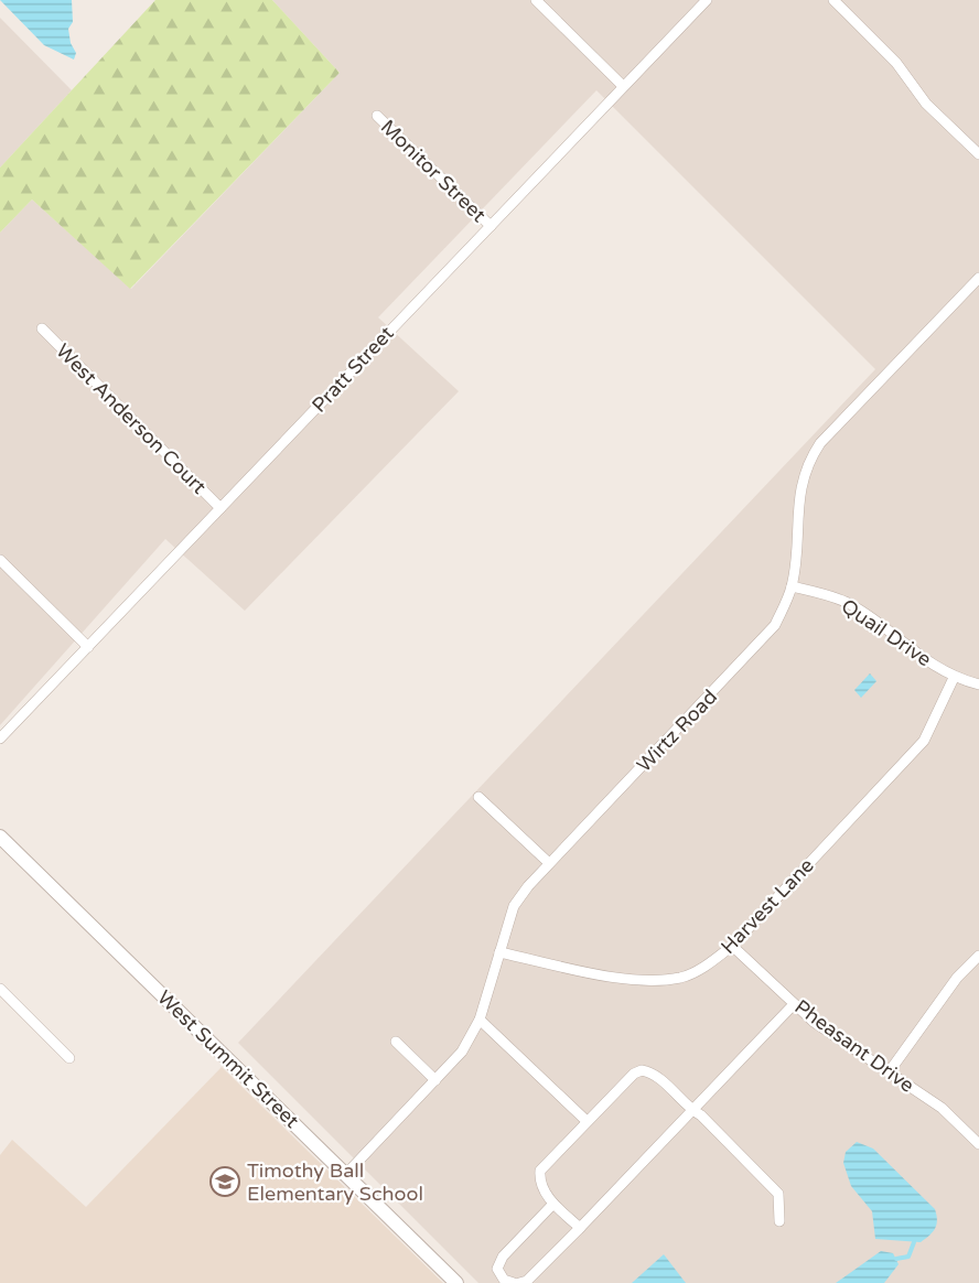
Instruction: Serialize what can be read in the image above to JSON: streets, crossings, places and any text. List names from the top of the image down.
{
  "streets": {
    "street": [
      "Monitor Street",
      "Pratt Street",
      "West Anderson Court",
      "Quail Drive",
      "Wirtz Road",
      "Harvest Lane",
      "Pheasant Drive",
      "West Summit Street"
    ]
  },
  "crossings": [
    ["Monitor Street", "Pratt Street"],
    ["Pratt Street", "West Anderson Court"],
    ["Quail Drive", "Wirtz Road"],
    ["Quail Drive", "Harvest Lane"],
    ["Wirtz Road", "Harvest Lane"],
    ["Wirtz Road", "West Summit Street"],
    ["Harvest Lane", "Pheasant Drive"]
  ],
  "places": {
    "school or university": ["Timothy Ball Elementary School"]
  }
}
